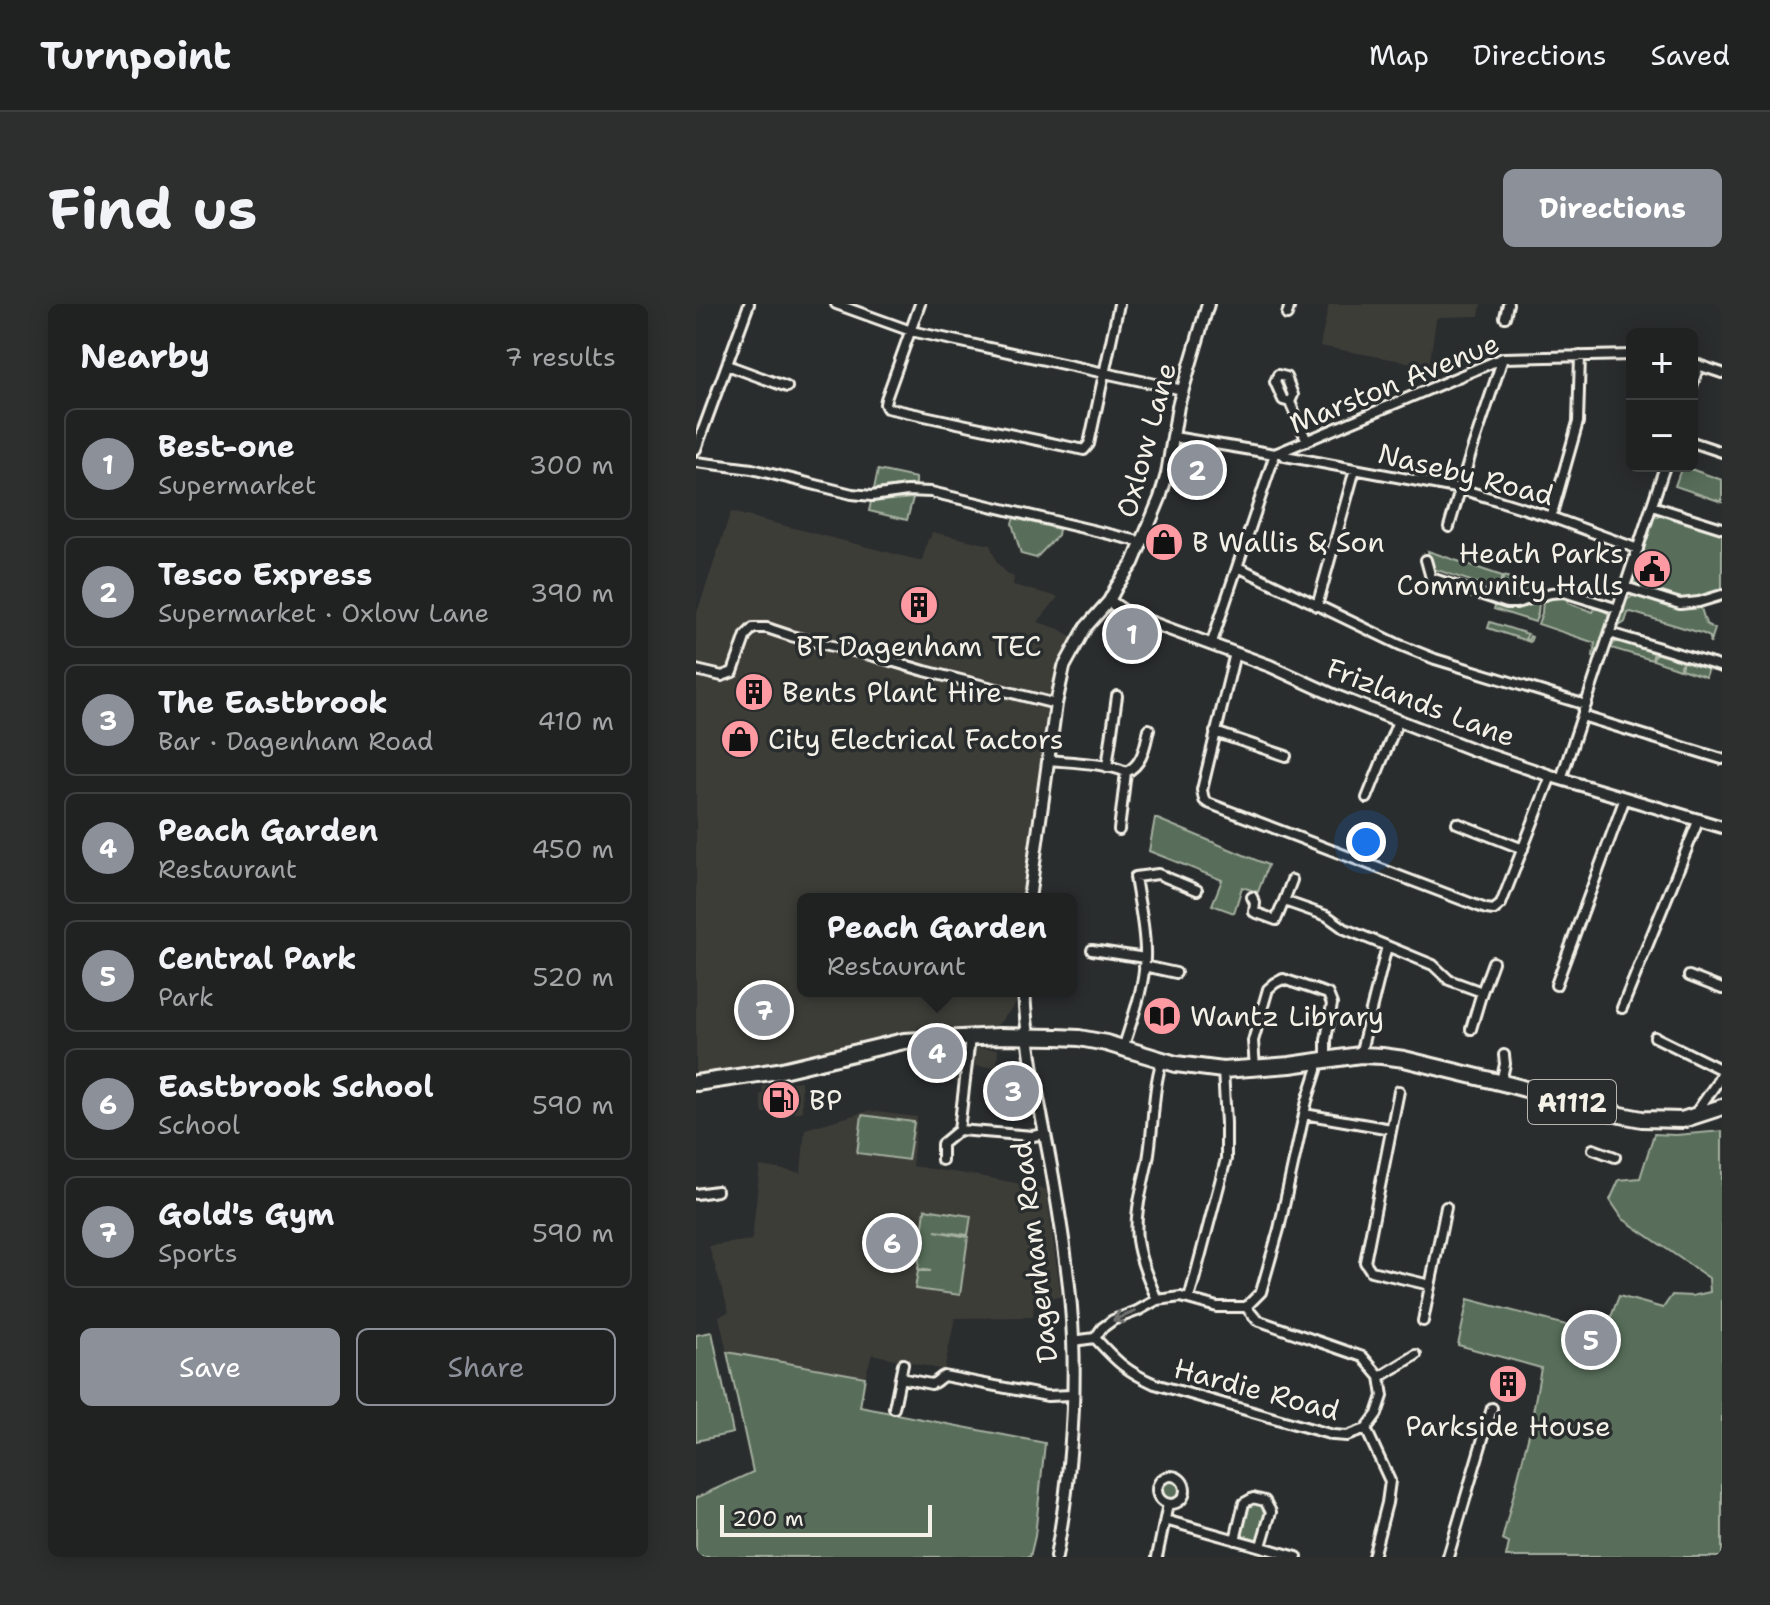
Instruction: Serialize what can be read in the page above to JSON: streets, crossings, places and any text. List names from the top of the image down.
{
  "streets": {
    "main road": ["A1112"],
    "street": [
      "Marston Avenue",
      "Oxlow Lane",
      "Naseby Road",
      "Frizlands Lane",
      "Dagenham Road",
      "Hardie Road"
    ]
  },
  "crossings": [
    ["Marston Avenue", "Oxlow Lane"],
    ["Marston Avenue", "Naseby Road"],
    ["Oxlow Lane", "Frizlands Lane"],
    ["A1112", "Dagenham Road"]
  ],
  "places": {
    "shop": ["B Wallis & Son", "City Electrical Factors"],
    "public building": ["Heath Parks Community Halls"],
    "building": ["BT Dagenham TEC", "Bents Plant Hire", "Parkside House"],
    "library": ["Wantz Library"],
    "fuel station": ["BP"]
  },
  "scale_bar": "200 m",
  "page": {
    "header": "Turnpoint",
    "nav": ["Map", "Directions", "Saved"],
    "buttons": [
      "Directions",
      ["Save", "Share"]
    ],
    "title": "Find us",
    "heading": ["Nearby", "7 results"],
    "map_buttons": ["+", "−"],
    "list": [
      {
        "mark": "1",
        "name": "Best-one",
        "note": "Supermarket",
        "value": "300 m"
      },
      {
        "mark": "2",
        "name": "Tesco Express",
        "note": "Supermarket · Oxlow Lane",
        "value": "390 m"
      },
      {
        "mark": "3",
        "name": "The Eastbrook",
        "note": "Bar · Dagenham Road",
        "value": "410 m"
      },
      {
        "mark": "4",
        "name": "Peach Garden",
        "note": "Restaurant",
        "value": "450 m"
      },
      {
        "mark": "5",
        "name": "Central Park",
        "note": "Park",
        "value": "520 m"
      },
      {
        "mark": "6",
        "name": "Eastbrook School",
        "note": "School",
        "value": "590 m"
      },
      {
        "mark": "7",
        "name": "Gold's Gym",
        "note": "Sports",
        "value": "590 m"
      }
    ],
    "pins": [
      "2",
      "1",
      "7",
      "4",
      "3",
      "6",
      "5"
    ],
    "popup": ["Peach Garden", "Restaurant"],
    "scale": "200 m"
  }
}
